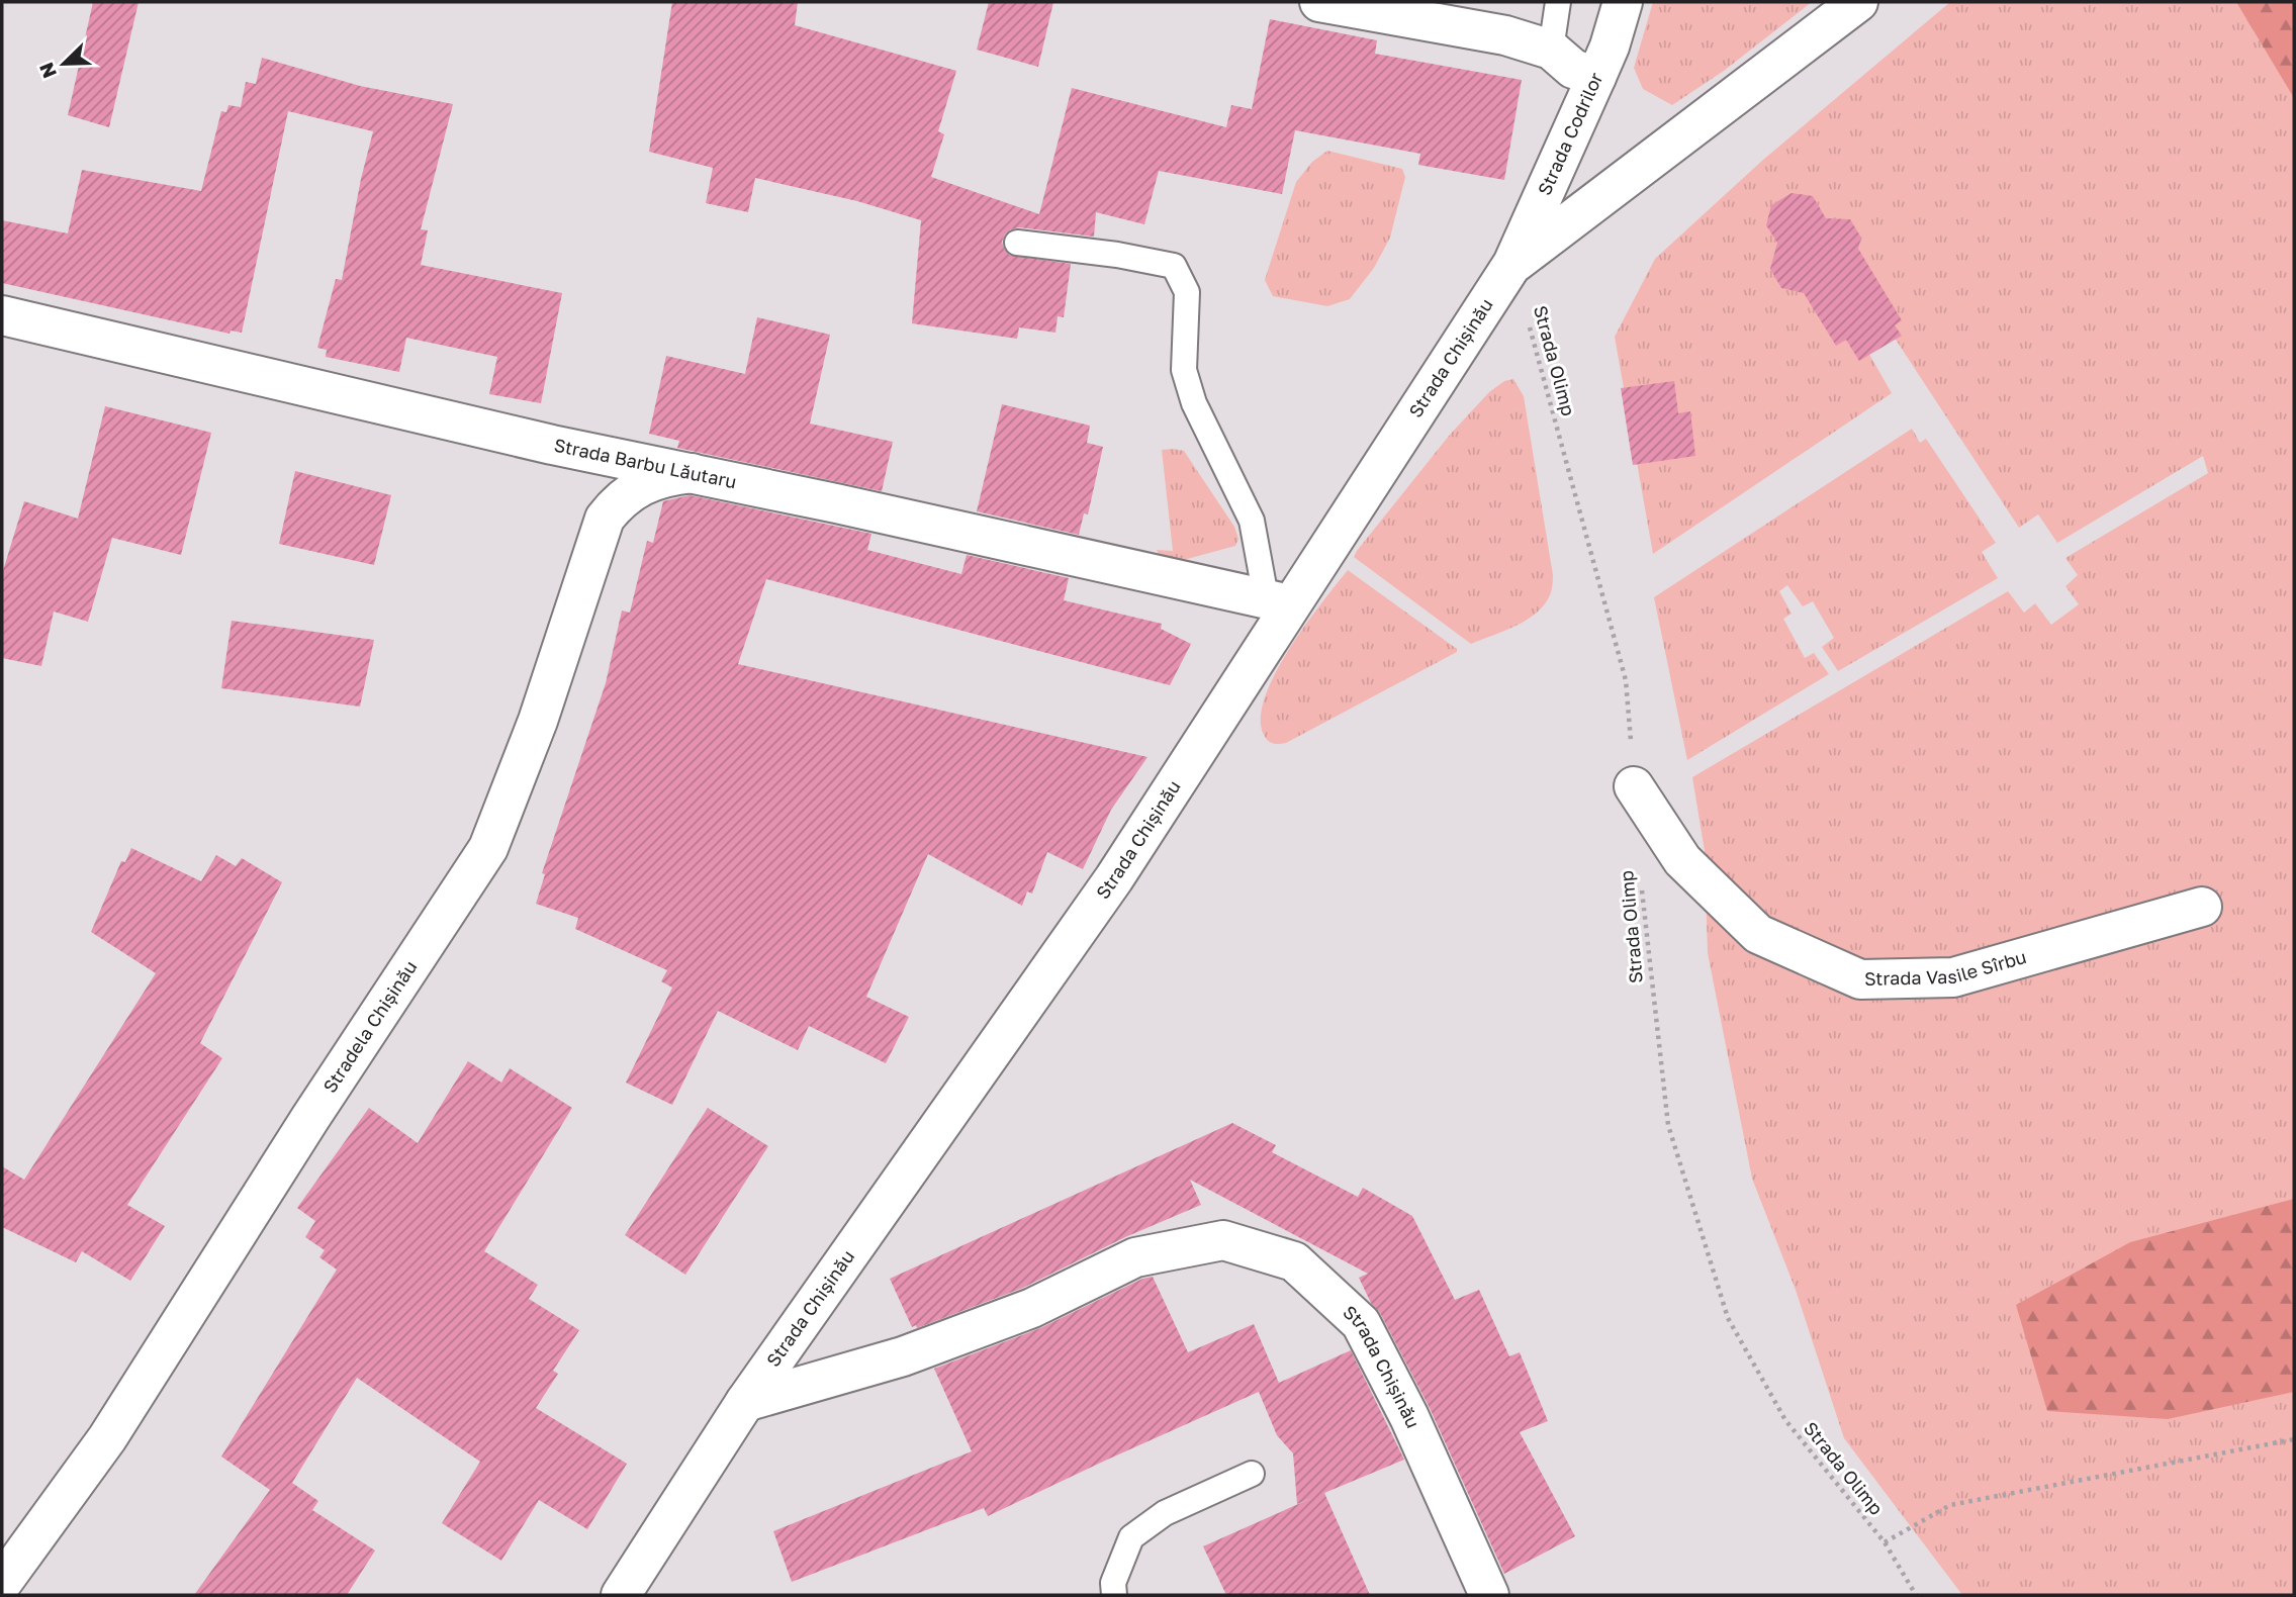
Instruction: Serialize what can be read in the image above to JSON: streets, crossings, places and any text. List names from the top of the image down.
{
  "streets": {
    "street": [
      "Strada Codrilor",
      "Strada Chișinău",
      "Strada Barbu Lăutaru",
      "Strada Vasile Sîrbu",
      "Stradela Chișinău"
    ],
    "path": ["Strada Olimp"]
  },
  "crossings": [
    ["Strada Codrilor", "Strada Chișinău"],
    ["Strada Codrilor", "Strada Olimp"],
    ["Strada Chișinău", "Strada Olimp"],
    ["Strada Chișinău", "Strada Barbu Lăutaru"],
    ["Strada Olimp", "Strada Vasile Sîrbu"],
    ["Strada Barbu Lăutaru", "Stradela Chișinău"]
  ],
  "north": "bottom left"
}
